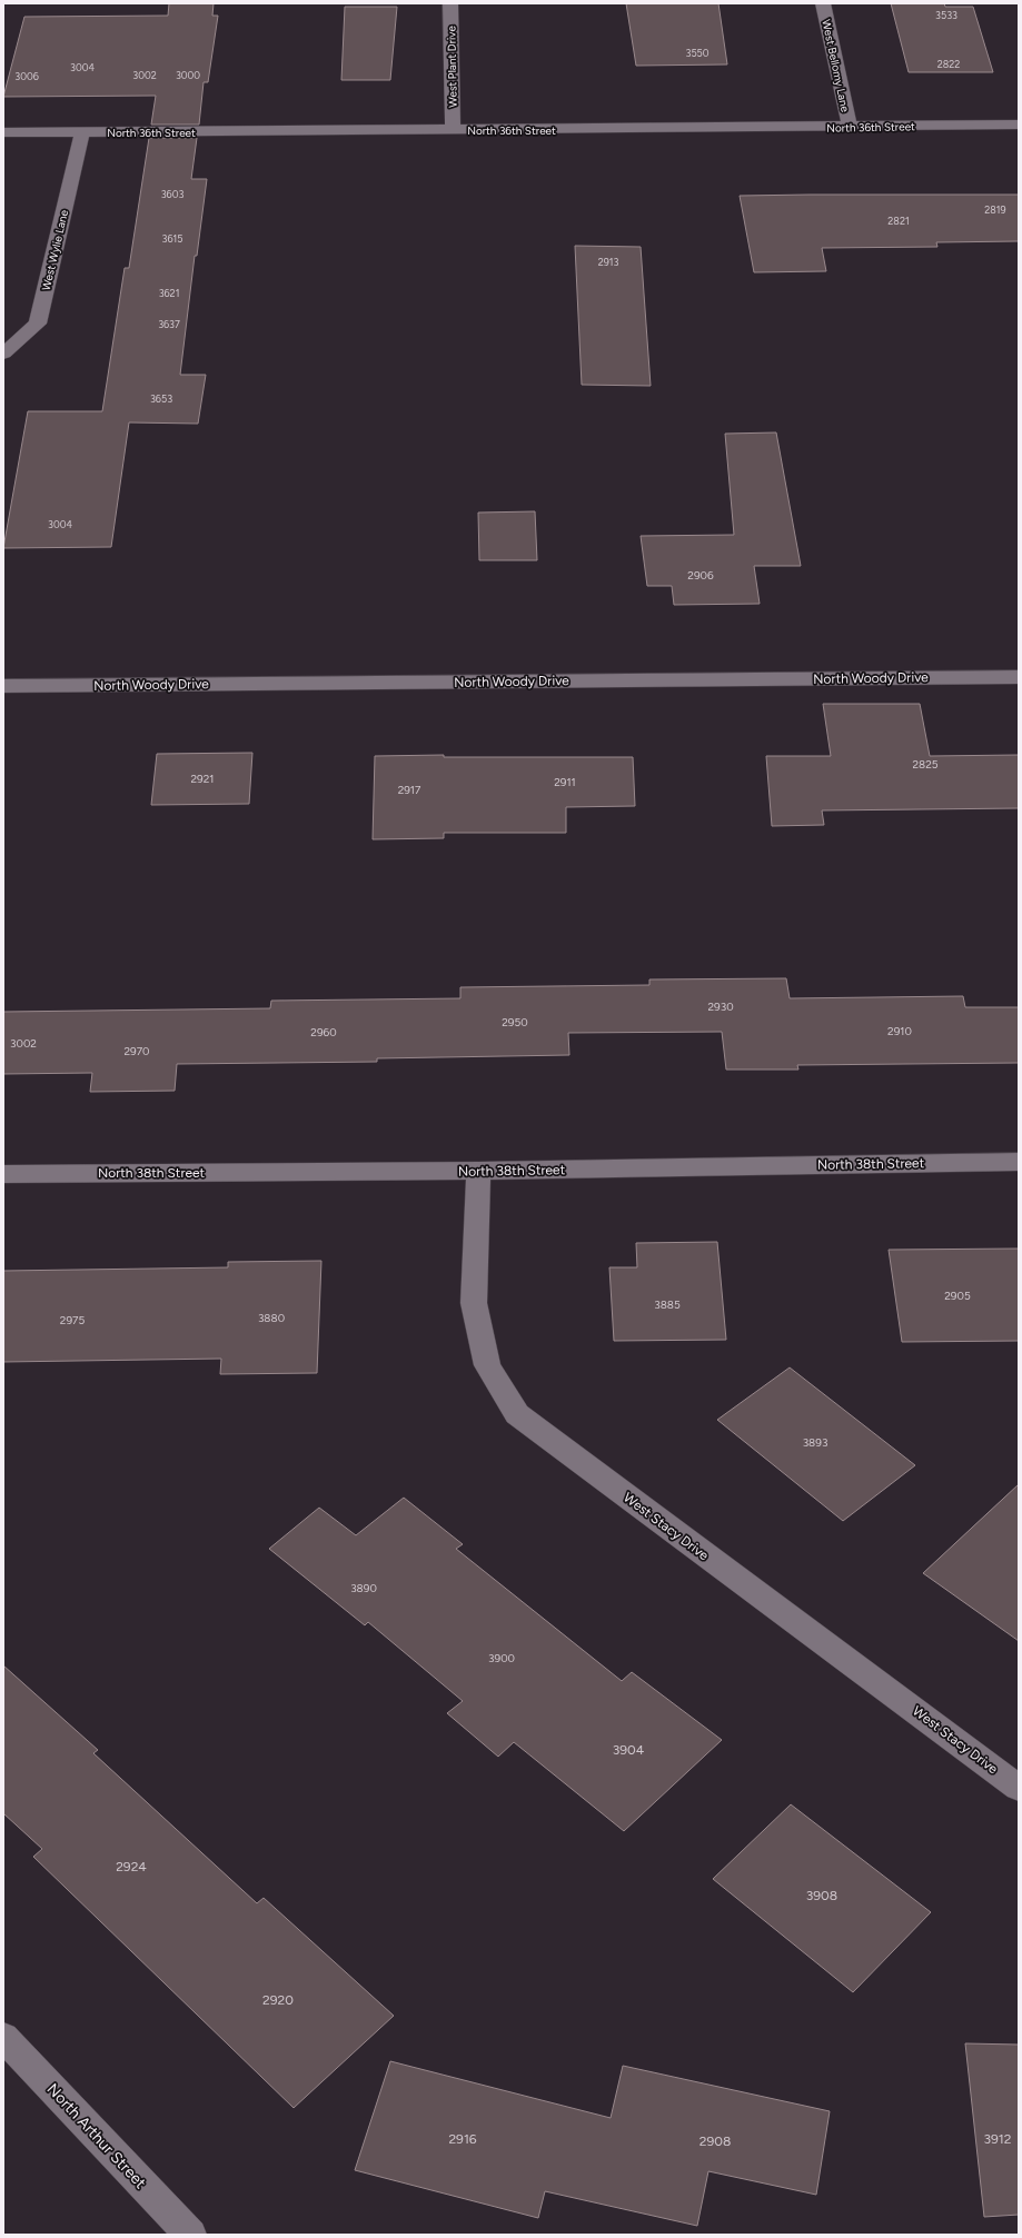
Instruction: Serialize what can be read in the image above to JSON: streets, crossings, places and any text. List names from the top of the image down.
{
  "streets": {
    "street": [
      "West Bellomy Lane",
      "West Plant Drive",
      "North 36th Street",
      "West Wylie Lane",
      "North Woody Drive",
      "North 38th Street",
      "West Stacy Drive",
      "North Arthur Street"
    ]
  },
  "crossings": [
    ["West Bellomy Lane", "North 36th Street"],
    ["West Plant Drive", "North 36th Street"],
    ["North 36th Street", "West Wylie Lane"],
    ["North 38th Street", "West Stacy Drive"]
  ],
  "house_numbers": [
    "3533",
    "3550",
    "2822",
    "3004",
    "3002",
    "3000",
    "3006",
    "3603",
    "2819",
    "2821",
    "3615",
    "2913",
    "3621",
    "3637",
    "3653",
    "3004",
    "2906",
    "2825",
    "2921",
    "2911",
    "2917",
    "2930",
    "2950",
    "2910",
    "2960",
    "3002",
    "2970",
    "2905",
    "3885",
    "3880",
    "2975",
    "3893",
    "3890",
    "3900",
    "3904",
    "2924",
    "3908",
    "2920",
    "2916",
    "3912",
    "2908"
  ]
}
